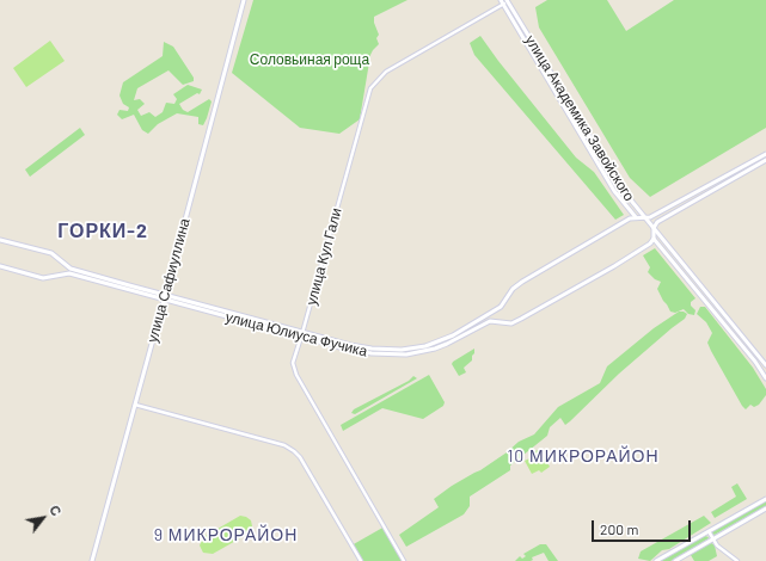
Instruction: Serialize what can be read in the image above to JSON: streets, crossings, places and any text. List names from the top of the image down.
{
  "streets": {
    "street": [
      "улица Академика Завойского",
      "улица Кул Гали",
      "улица Сафиуллина",
      "улица Юлиуса Фучика"
    ]
  },
  "crossings": [
    ["улица Академика Завойского", "улица Кул Гали"],
    ["улица Академика Завойского", "улица Юлиуса Фучика"],
    ["улица Кул Гали", "улица Юлиуса Фучика"],
    ["улица Сафиуллина", "улица Юлиуса Фучика"]
  ],
  "districts": ["ГОРКИ-2", "10 МИКРОРАЙОН", "9 МИКРОРАЙОН"],
  "parks": ["Соловьиная роща"],
  "scale_bar": "200 m",
  "north": "top right"
}
